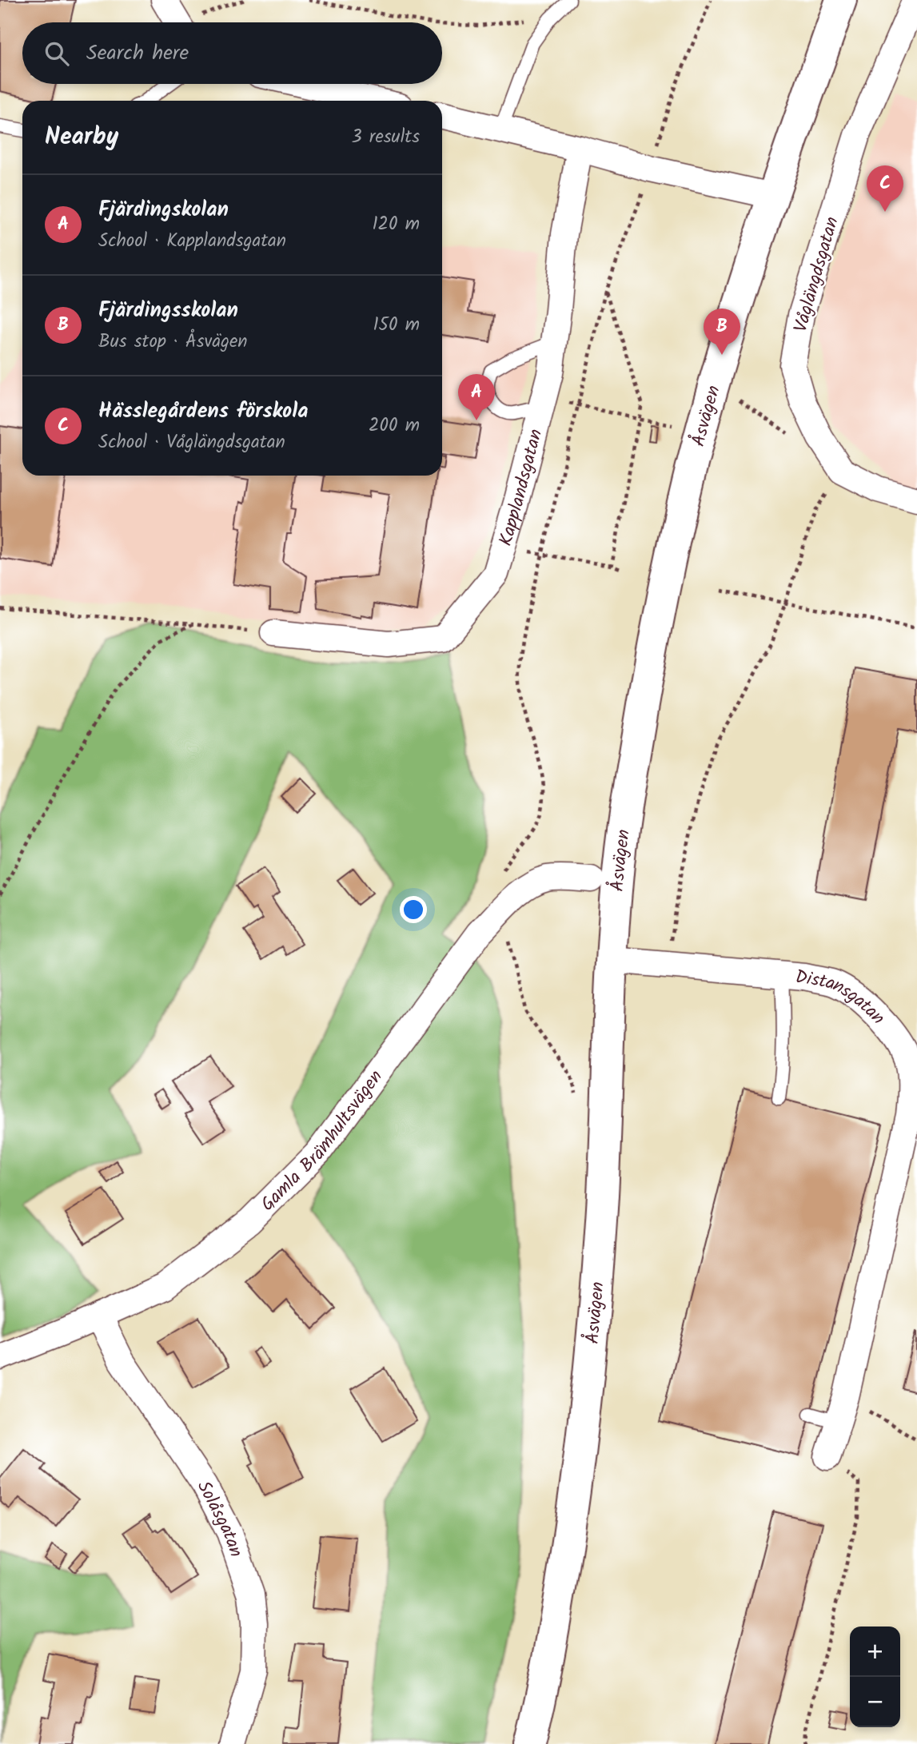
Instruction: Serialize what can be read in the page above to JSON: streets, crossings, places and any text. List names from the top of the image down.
{
  "streets": {
    "street": [
      "Våglängdsgatan",
      "Åsvägen",
      "Kapplandsgatan",
      "Distansgatan",
      "Gamla Brämhultsvägen",
      "Solåsgatan"
    ]
  },
  "crossings": [
    ["Åsvägen", "Distansgatan"],
    ["Gamla Brämhultsvägen", "Solåsgatan"]
  ],
  "page": {
    "search": "Search here",
    "heading": ["Nearby", "3 results"],
    "pins": ["C", "B", "A"],
    "list": [
      {
        "mark": "A",
        "name": "Fjärdingskolan",
        "note": "School · Kapplandsgatan",
        "value": "120 m"
      },
      {
        "mark": "B",
        "name": "Fjärdingsskolan",
        "note": "Bus stop · Åsvägen",
        "value": "150 m"
      },
      {
        "mark": "C",
        "name": "Hässlegårdens förskola",
        "note": "School · Våglängdsgatan",
        "value": "200 m"
      }
    ],
    "map_buttons": ["+", "−"]
  }
}
